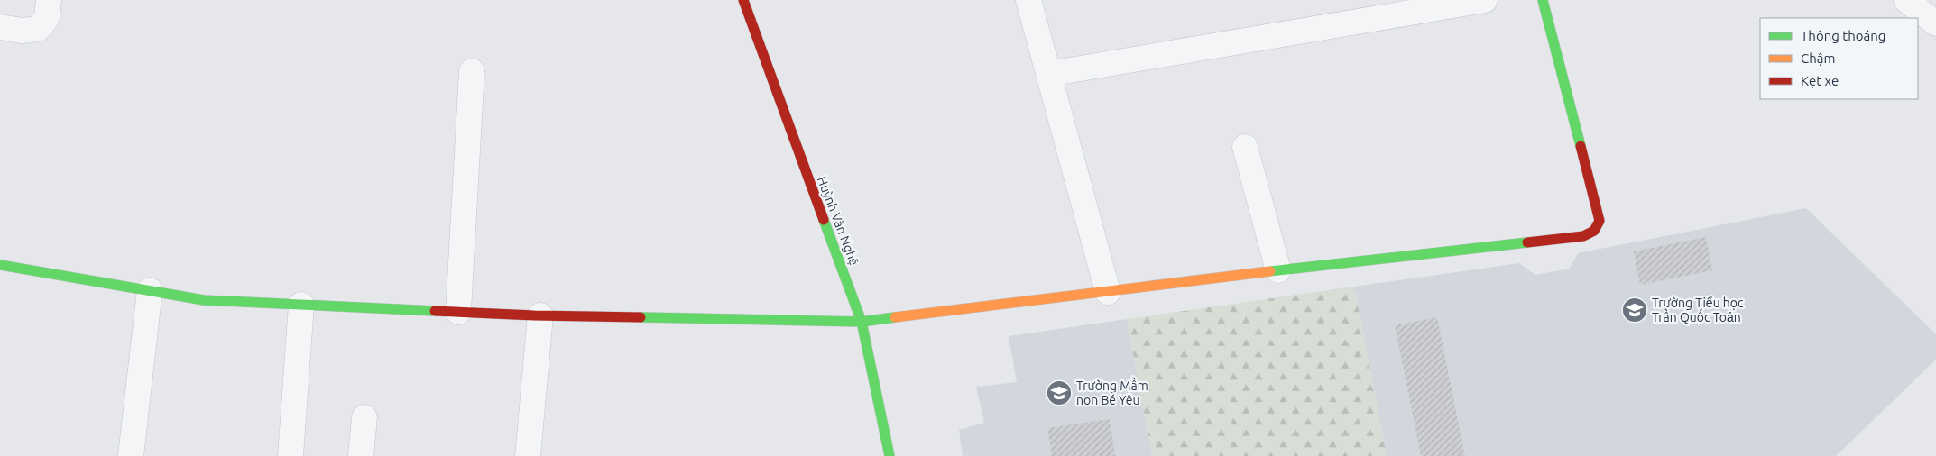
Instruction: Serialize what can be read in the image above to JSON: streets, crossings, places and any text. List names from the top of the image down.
{
  "streets": {
    "street": ["Huỳnh Văn Nghệ"]
  },
  "places": {
    "school or university": ["Trường Tiểu học Trần Quốc Toản", "Trường Mầm non Bé Yêu"]
  },
  "legend": ["Thông thoáng", "Chậm", "Kẹt xe"]
}
